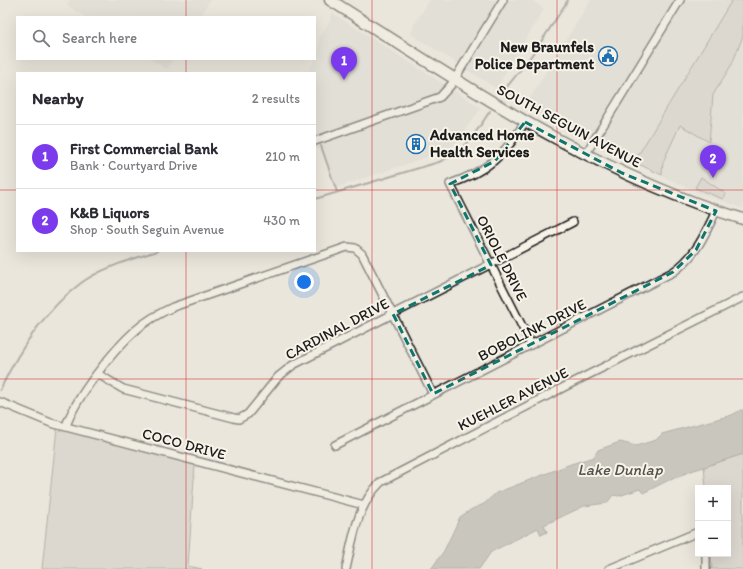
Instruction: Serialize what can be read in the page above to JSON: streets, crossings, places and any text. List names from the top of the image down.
{
  "streets": {
    "main road": ["SOUTH SEGUIN AVENUE"],
    "street": [
      "ORIOLE DRIVE",
      "CARDINAL DRIVE",
      "BOBOLINK DRIVE",
      "KUEHLER AVENUE",
      "COCO DRIVE"
    ]
  },
  "crossings": [
    ["SOUTH SEGUIN AVENUE", "ORIOLE DRIVE"],
    ["SOUTH SEGUIN AVENUE", "BOBOLINK DRIVE"],
    ["ORIOLE DRIVE", "CARDINAL DRIVE"],
    ["ORIOLE DRIVE", "BOBOLINK DRIVE"],
    ["KUEHLER AVENUE", "COCO DRIVE"]
  ],
  "water": ["Lake Dunlap"],
  "places": {
    "public building": ["New Braunfels Police Department"],
    "building": ["Advanced Home Health Services"]
  },
  "page": {
    "search": "Search here",
    "pins": ["1", "2"],
    "heading": ["Nearby", "2 results"],
    "list": [
      {
        "mark": "1",
        "name": "First Commercial Bank",
        "note": "Bank · Courtyard Drive",
        "value": "210 m"
      },
      {
        "mark": "2",
        "name": "K&B Liquors",
        "note": "Shop · South Seguin Avenue",
        "value": "430 m"
      }
    ],
    "map_buttons": ["+", "−"]
  }
}
